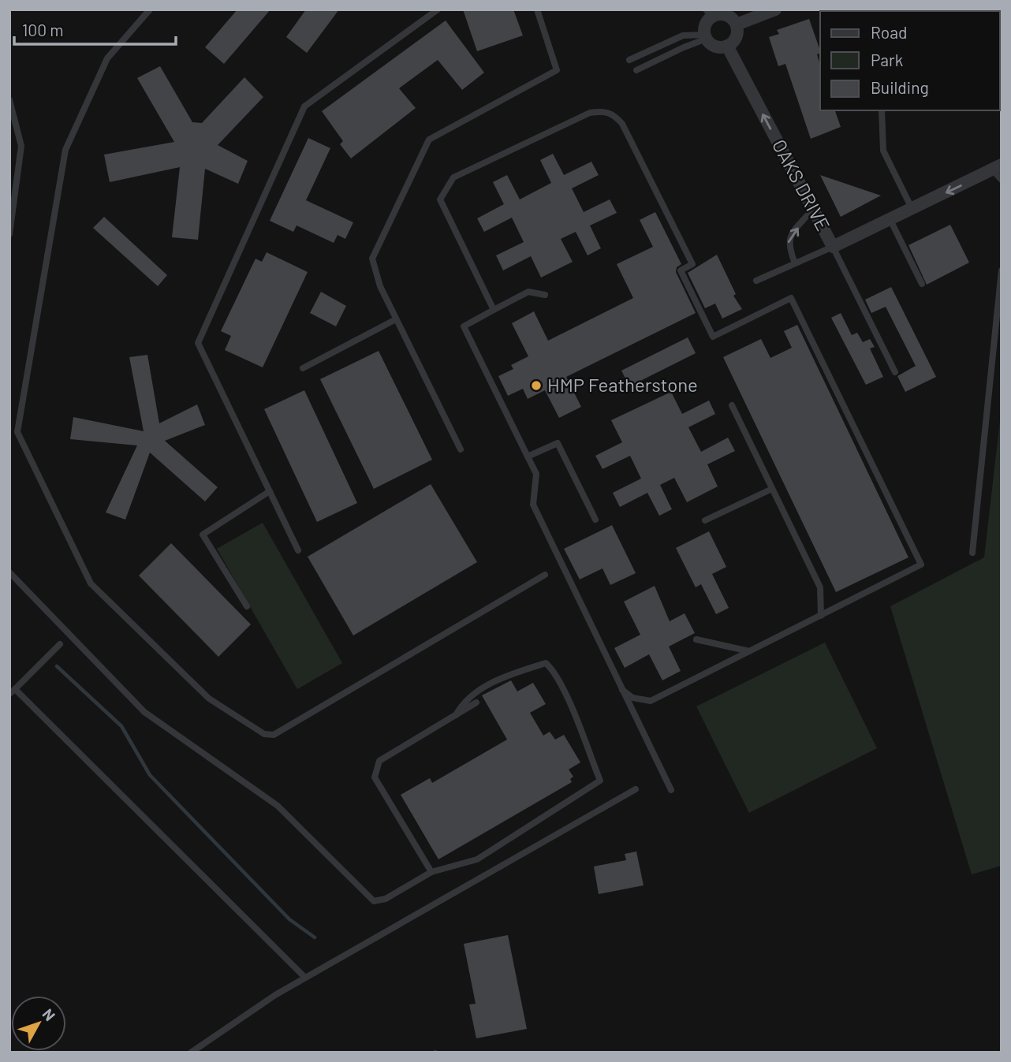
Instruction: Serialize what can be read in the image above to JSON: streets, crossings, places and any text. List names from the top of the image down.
{
  "streets": {
    "street": ["OAKS DRIVE"]
  },
  "places": ["HMP Featherstone"],
  "legend": ["Road", "Park", "Building"],
  "scale_bar": "100 m",
  "north": "top right"
}
